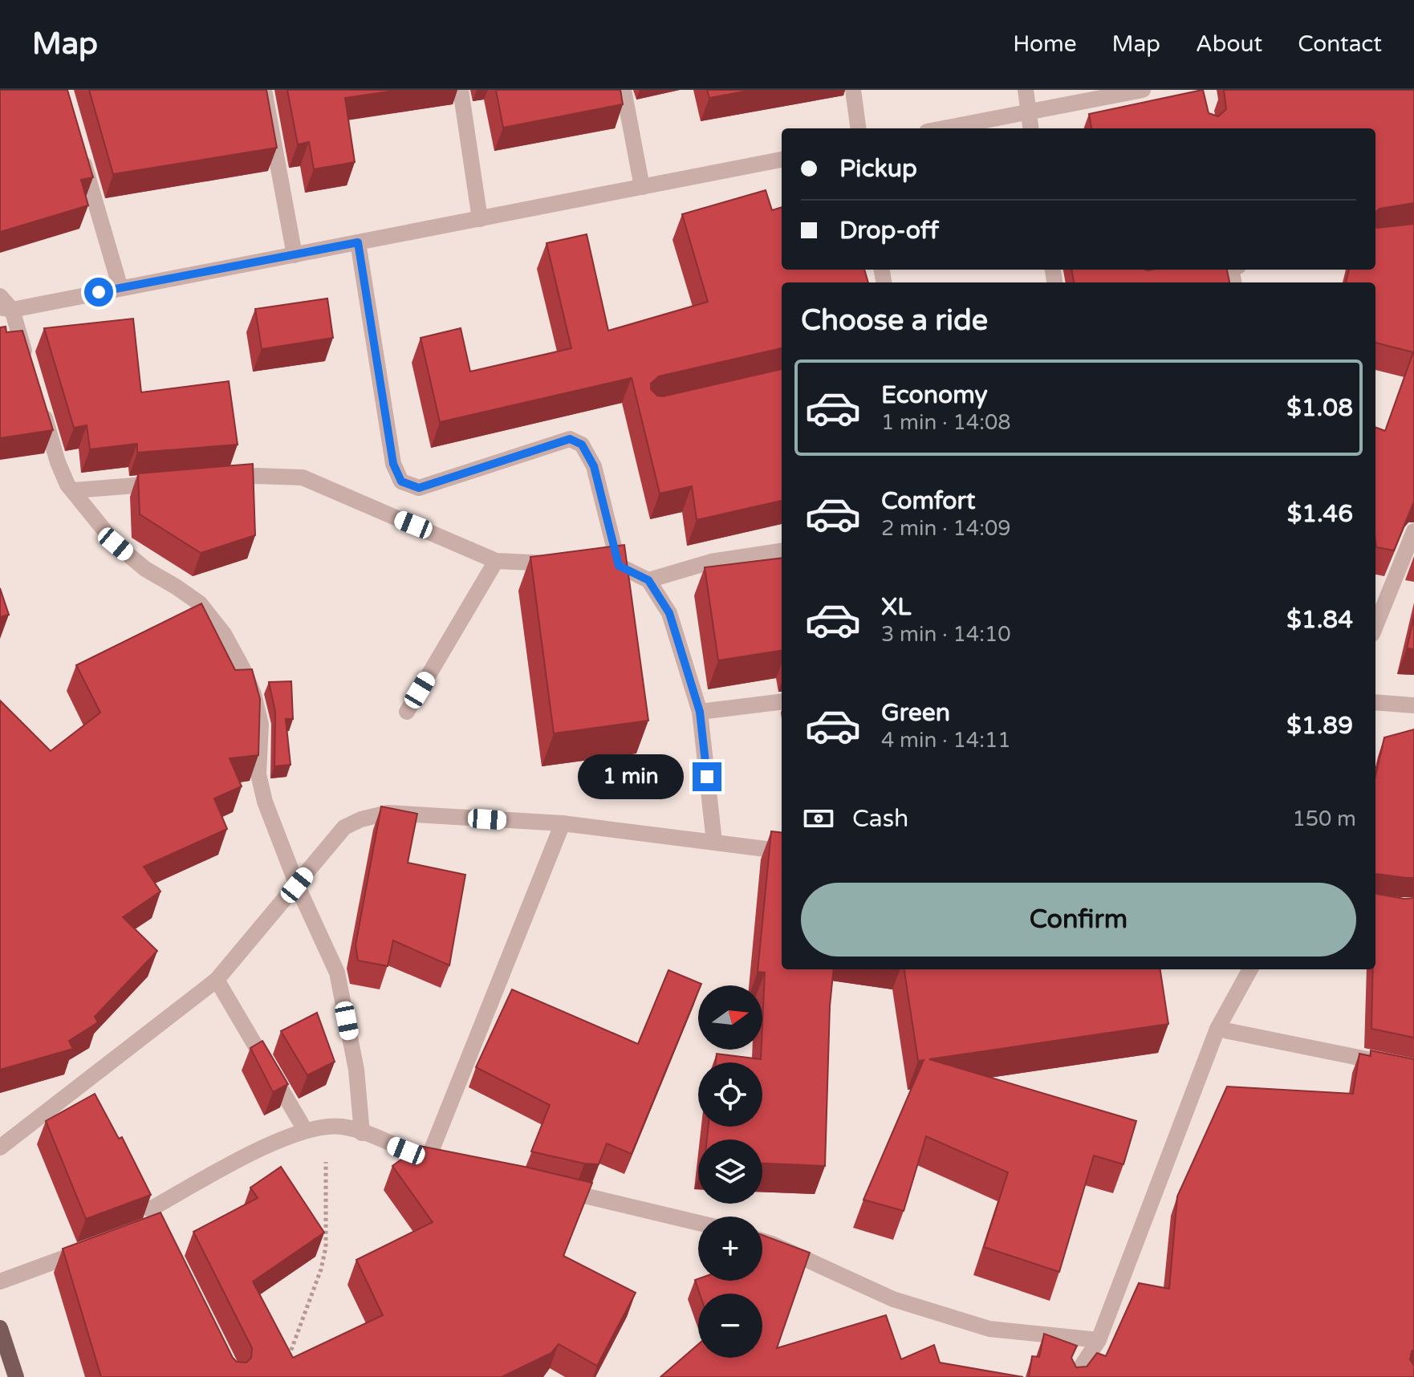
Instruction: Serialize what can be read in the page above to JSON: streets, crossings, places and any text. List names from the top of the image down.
{
  "north": "right",
  "page": {
    "header": "Map",
    "nav": [
      "Home",
      "Map",
      "About",
      "Contact"
    ],
    "banner": ["Pickup", "Drop-off"],
    "heading": "Choose a ride",
    "list": [
      {
        "name": "Economy",
        "note": "1 min · 14:08",
        "value": "$1.08"
      },
      {
        "name": "Comfort",
        "note": "2 min · 14:09",
        "value": "$1.46"
      },
      {
        "name": "XL",
        "note": "3 min · 14:10",
        "value": "$1.84"
      },
      {
        "name": "Green",
        "note": "4 min · 14:11",
        "value": "$1.89"
      }
    ],
    "bubble": "1 min",
    "pay": ["Cash", "150 m"],
    "buttons": "Confirm",
    "map_buttons": ["+", "−"]
  }
}
